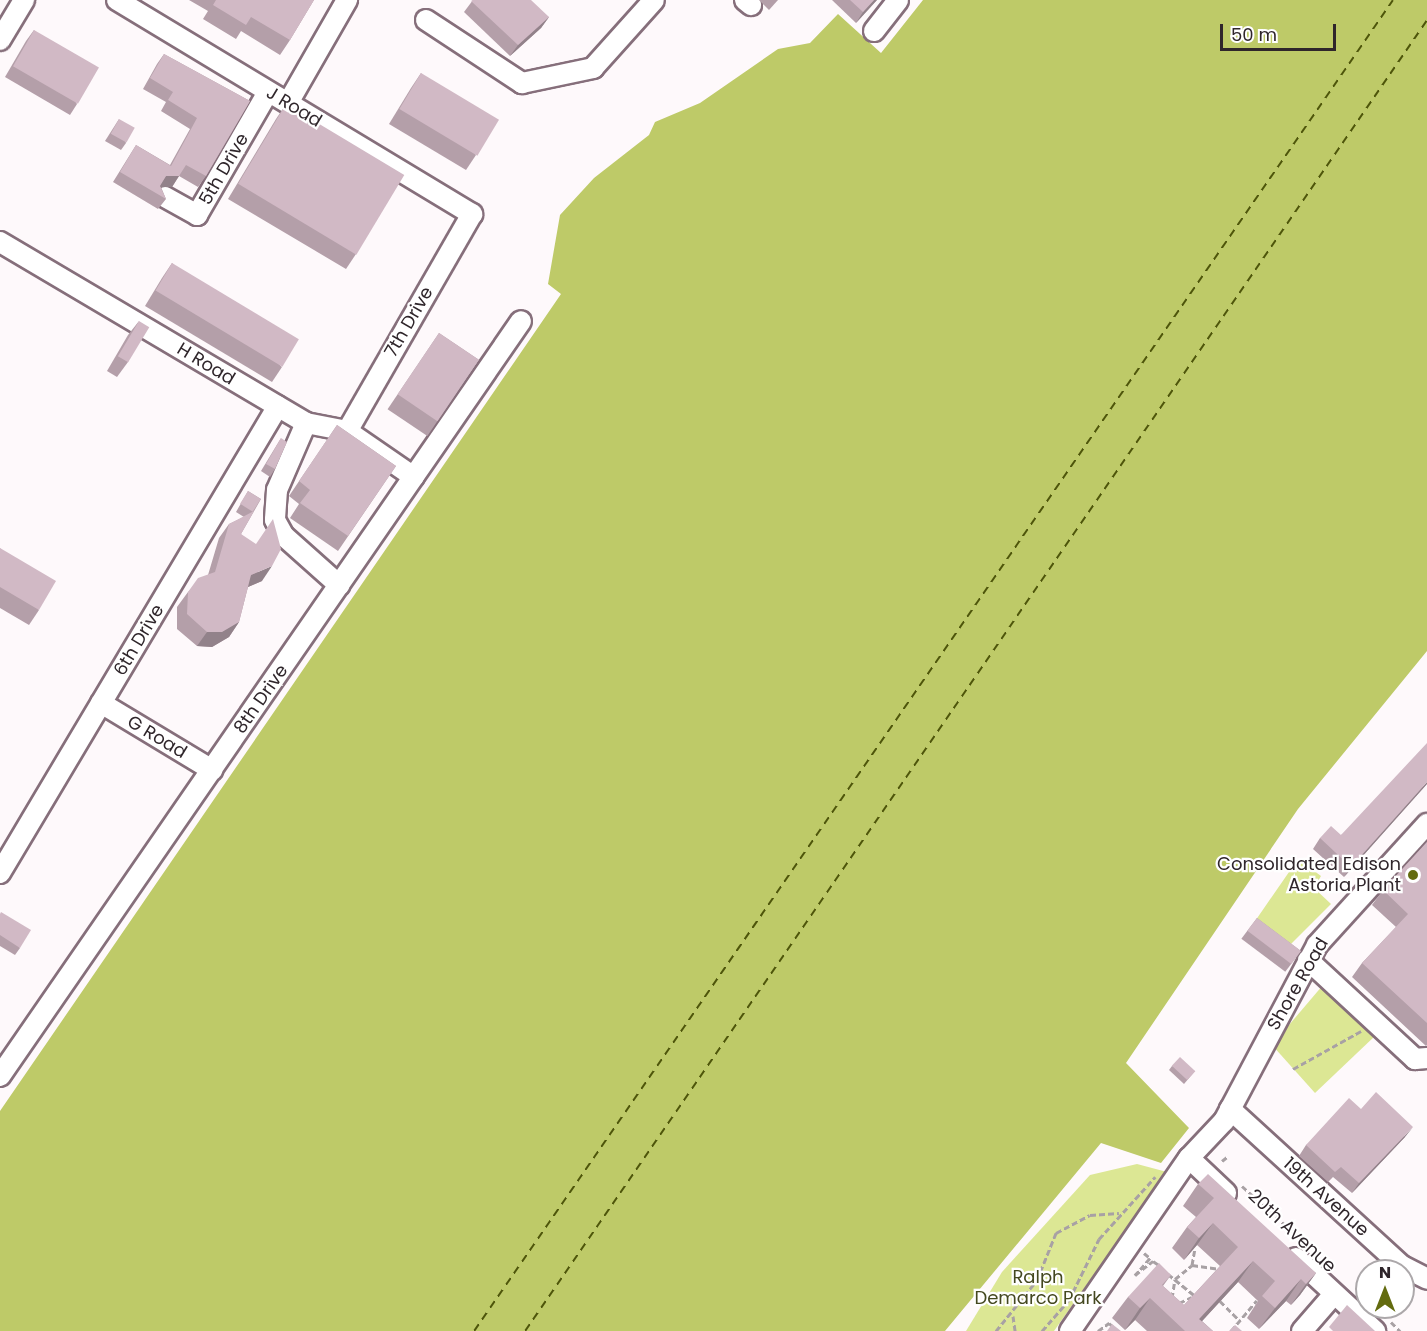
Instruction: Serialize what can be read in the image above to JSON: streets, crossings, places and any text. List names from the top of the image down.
{
  "streets": {
    "street": [
      "J Road",
      "5th Drive",
      "7th Drive",
      "H Road",
      "6th Drive",
      "8th Drive",
      "G Road",
      "Shore Road",
      "19th Avenue",
      "20th Avenue"
    ]
  },
  "crossings": [
    ["J Road", "5th Drive"],
    ["J Road", "7th Drive"],
    ["7th Drive", "H Road"],
    ["H Road", "6th Drive"],
    ["H Road", "8th Drive"],
    ["6th Drive", "G Road"],
    ["8th Drive", "G Road"],
    ["Shore Road", "19th Avenue"],
    ["Shore Road", "20th Avenue"]
  ],
  "parks": ["Ralph Demarco Park"],
  "places": ["Consolidated Edison Astoria Plant"],
  "scale_bar": "50 m",
  "north": "top"
}
